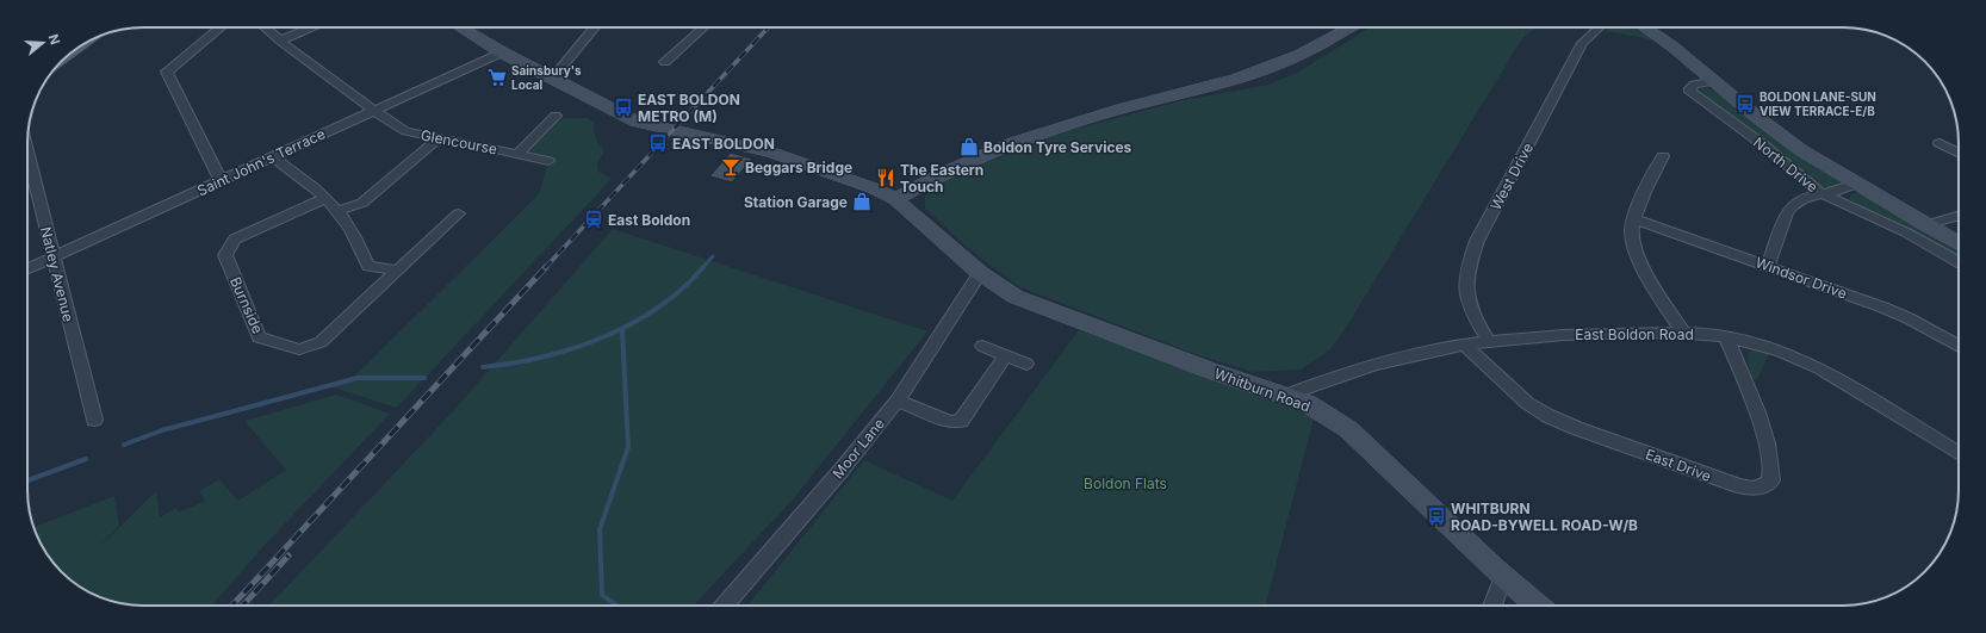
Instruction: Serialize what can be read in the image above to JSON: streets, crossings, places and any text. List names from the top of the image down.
{
  "streets": {
    "main road": ["Whitburn Road"],
    "street": [
      "Glencourse",
      "Saint John's Terrace",
      "North Drive",
      "West Drive",
      "Natley Avenue",
      "Windsor Drive",
      "Burnside",
      "East Boldon Road",
      "Moor Lane",
      "East Drive"
    ]
  },
  "crossings": [
    ["Glencourse", "Saint John's Terrace"],
    ["Saint John's Terrace", "Natley Avenue"],
    ["Saint John's Terrace", "Whitburn Road"],
    ["West Drive", "East Boldon Road"],
    ["East Boldon Road", "Whitburn Road"],
    ["East Boldon Road", "East Drive"],
    ["Whitburn Road", "Moor Lane"]
  ],
  "parks": ["Boldon Flats"],
  "places": {
    "supermarket": ["Sainsbury's Local"],
    "bus stop": [
      "BOLDON LANE-SUN VIEW TERRACE-E/B",
      "EAST BOLDON METRO (M)",
      "EAST BOLDON",
      "WHITBURN ROAD-BYWELL ROAD-W/B"
    ],
    "shop": ["Boldon Tyre Services", "Station Garage"],
    "bar": ["Beggars Bridge"],
    "restaurant": ["The Eastern Touch"],
    "station": ["East Boldon"]
  },
  "north": "right"
}
